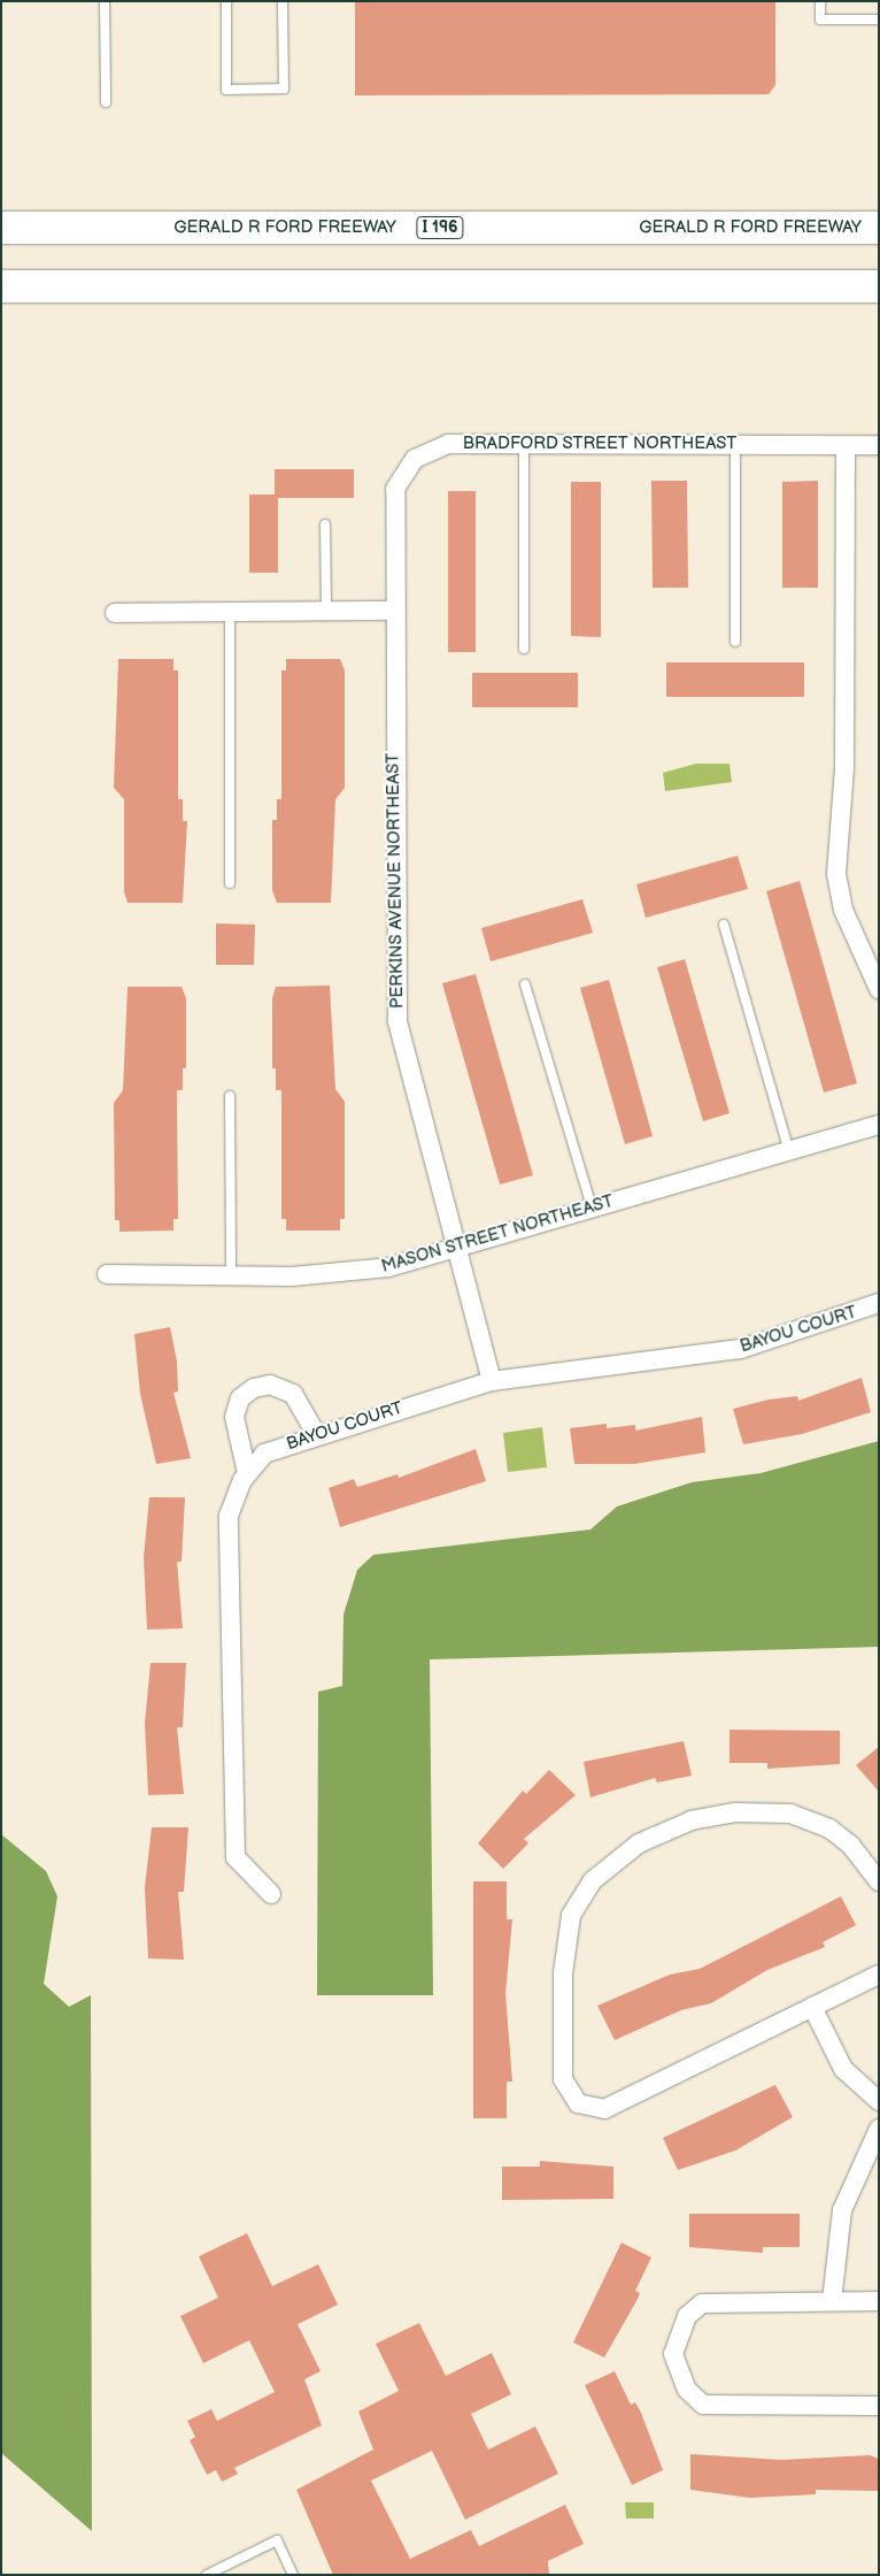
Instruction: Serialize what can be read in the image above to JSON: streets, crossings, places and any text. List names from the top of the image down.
{
  "streets": {
    "highway": ["GERALD R FORD FREEWAY", "I 196"],
    "street": [
      "BRADFORD STREET NORTHEAST",
      "PERKINS AVENUE NORTHEAST",
      "MASON STREET NORTHEAST",
      "BAYOU COURT"
    ]
  },
  "crossings": [
    ["BRADFORD STREET NORTHEAST", "PERKINS AVENUE NORTHEAST"],
    ["PERKINS AVENUE NORTHEAST", "MASON STREET NORTHEAST"],
    ["PERKINS AVENUE NORTHEAST", "BAYOU COURT"]
  ]
}
